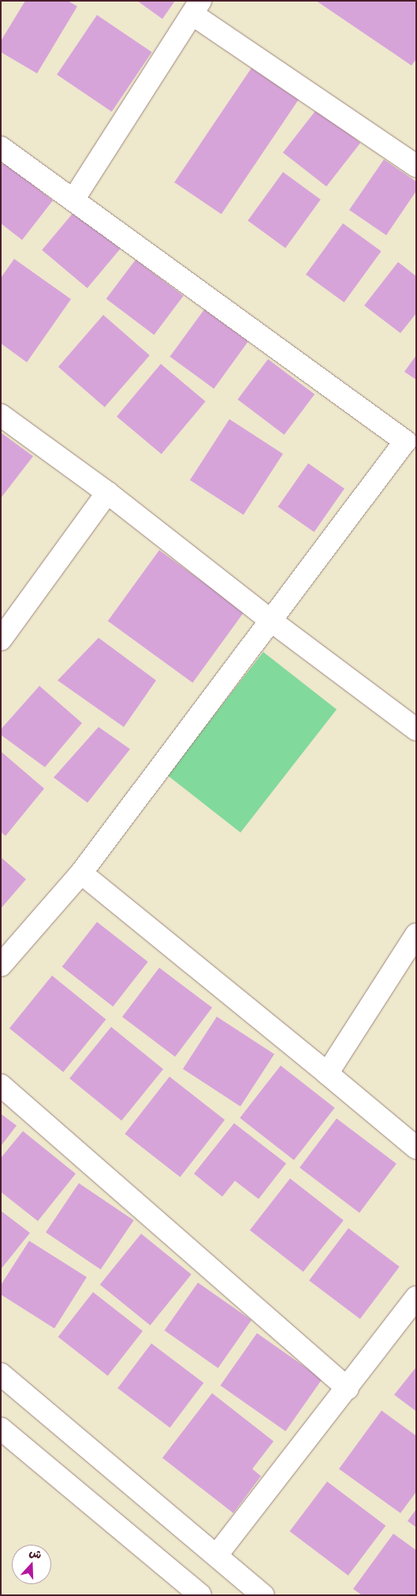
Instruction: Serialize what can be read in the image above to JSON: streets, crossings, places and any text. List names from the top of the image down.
{
  "north": "top"
}
